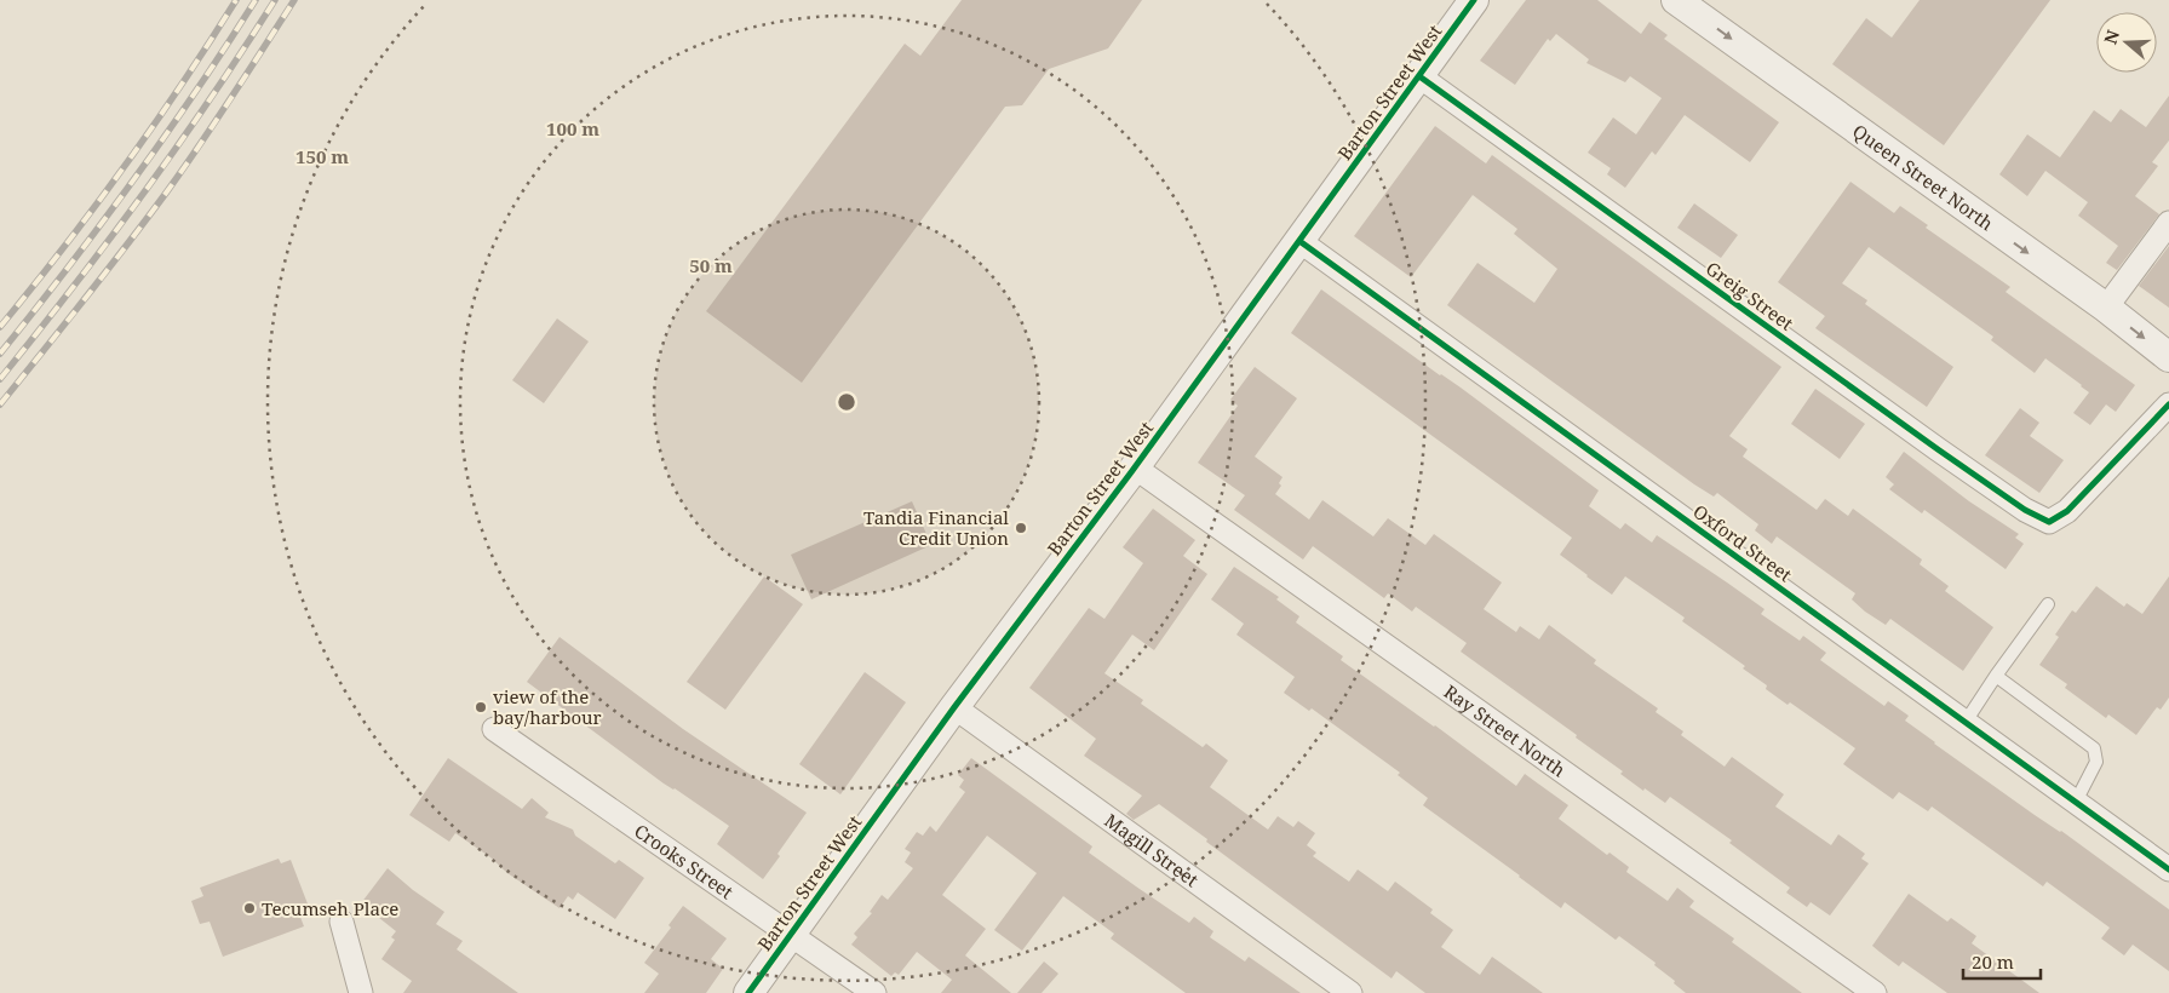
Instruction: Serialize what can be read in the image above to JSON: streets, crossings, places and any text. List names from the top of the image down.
{
  "streets": {
    "street": [
      "Barton Street West",
      "Queen Street North",
      "Greig Street",
      "Oxford Street",
      "Ray Street North",
      "Magill Street",
      "Crooks Street"
    ]
  },
  "crossings": [
    ["Barton Street West", "Greig Street"],
    ["Barton Street West", "Oxford Street"],
    ["Barton Street West", "Ray Street North"],
    ["Barton Street West", "Magill Street"],
    ["Barton Street West", "Crooks Street"]
  ],
  "one_way": ["Queen Street North"],
  "places": ["Tandia Financial Credit Union", "view of the bay/harbour", "Tecumseh Place"],
  "scale_bar": "20 m",
  "north": "left",
  "rings": ["100 m", "150 m", "50 m"]
}
